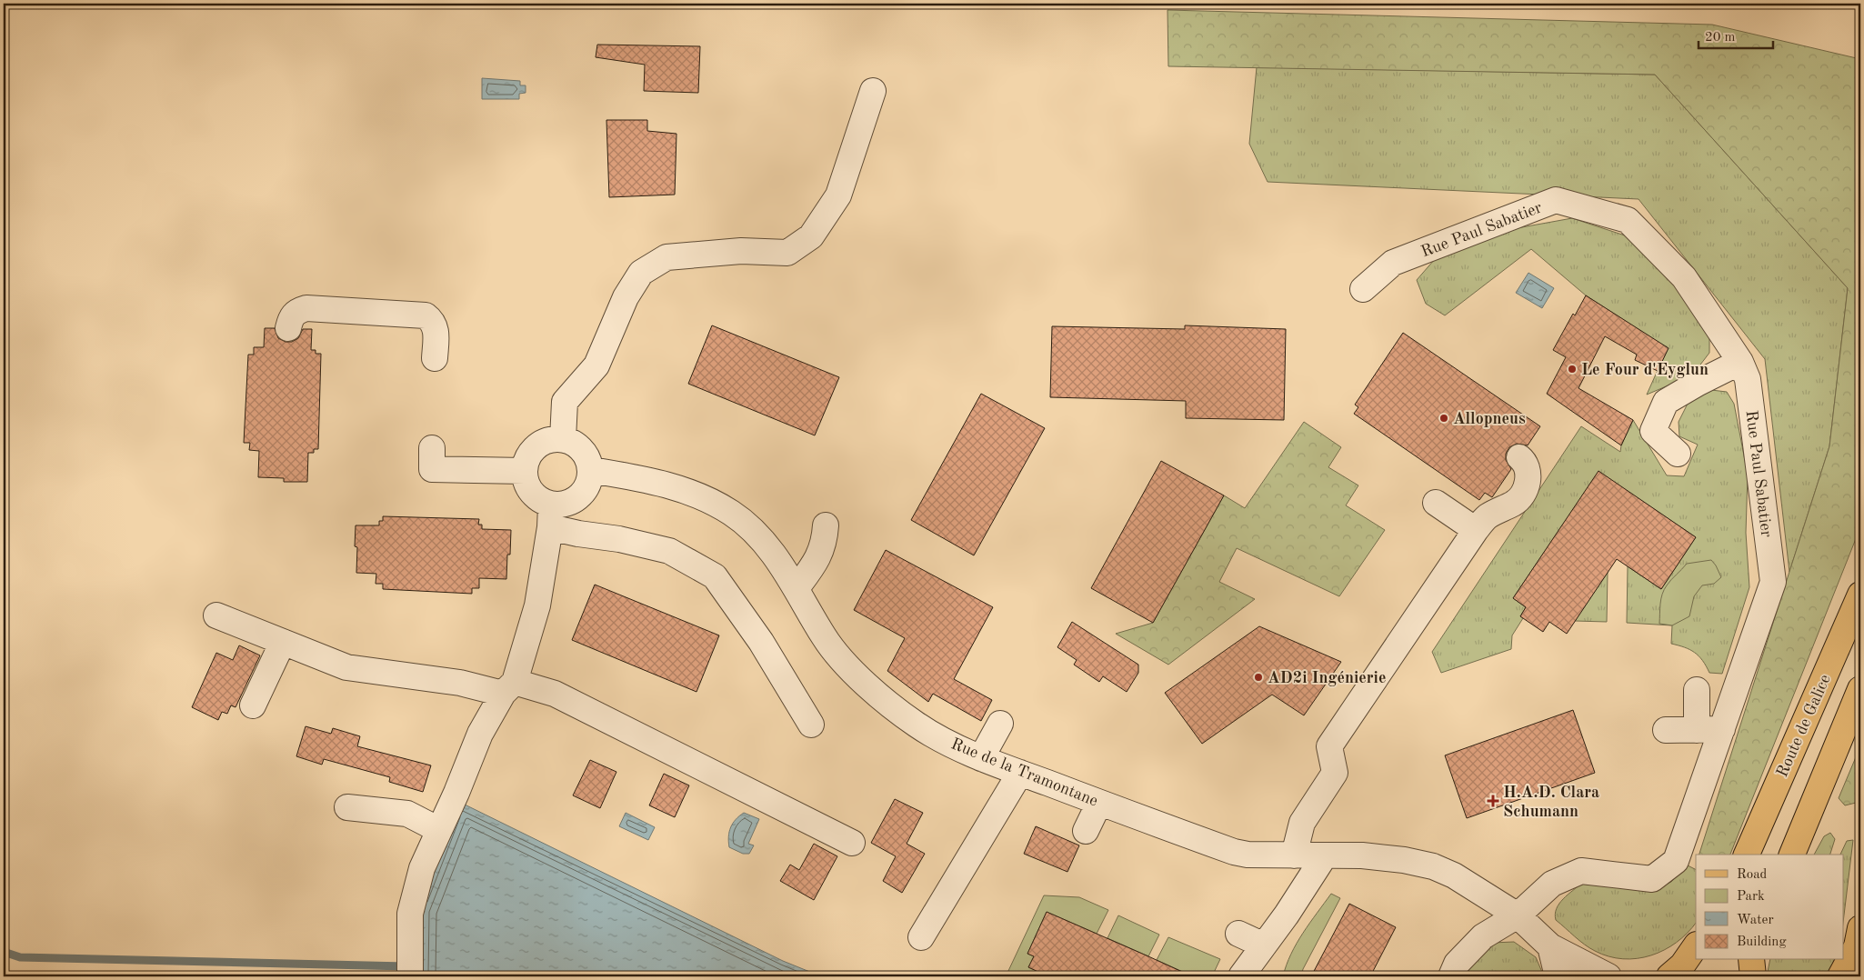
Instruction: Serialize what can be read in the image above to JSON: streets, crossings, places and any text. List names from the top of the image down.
{
  "streets": {
    "main road": ["Route de Galice"],
    "street": ["Rue Paul Sabatier", "Rue de la Tramontane"]
  },
  "crossings": [
    ["Rue Paul Sabatier", "Rue de la Tramontane"]
  ],
  "places": {
    "other": ["Le Four d'Eyglun", "Allopneus", "AD2i Ingénierie"],
    "health": ["H.A.D. Clara Schumann"]
  },
  "legend": [
    "Road",
    "Park",
    "Water",
    "Building"
  ],
  "scale_bar": "20 m"
}
